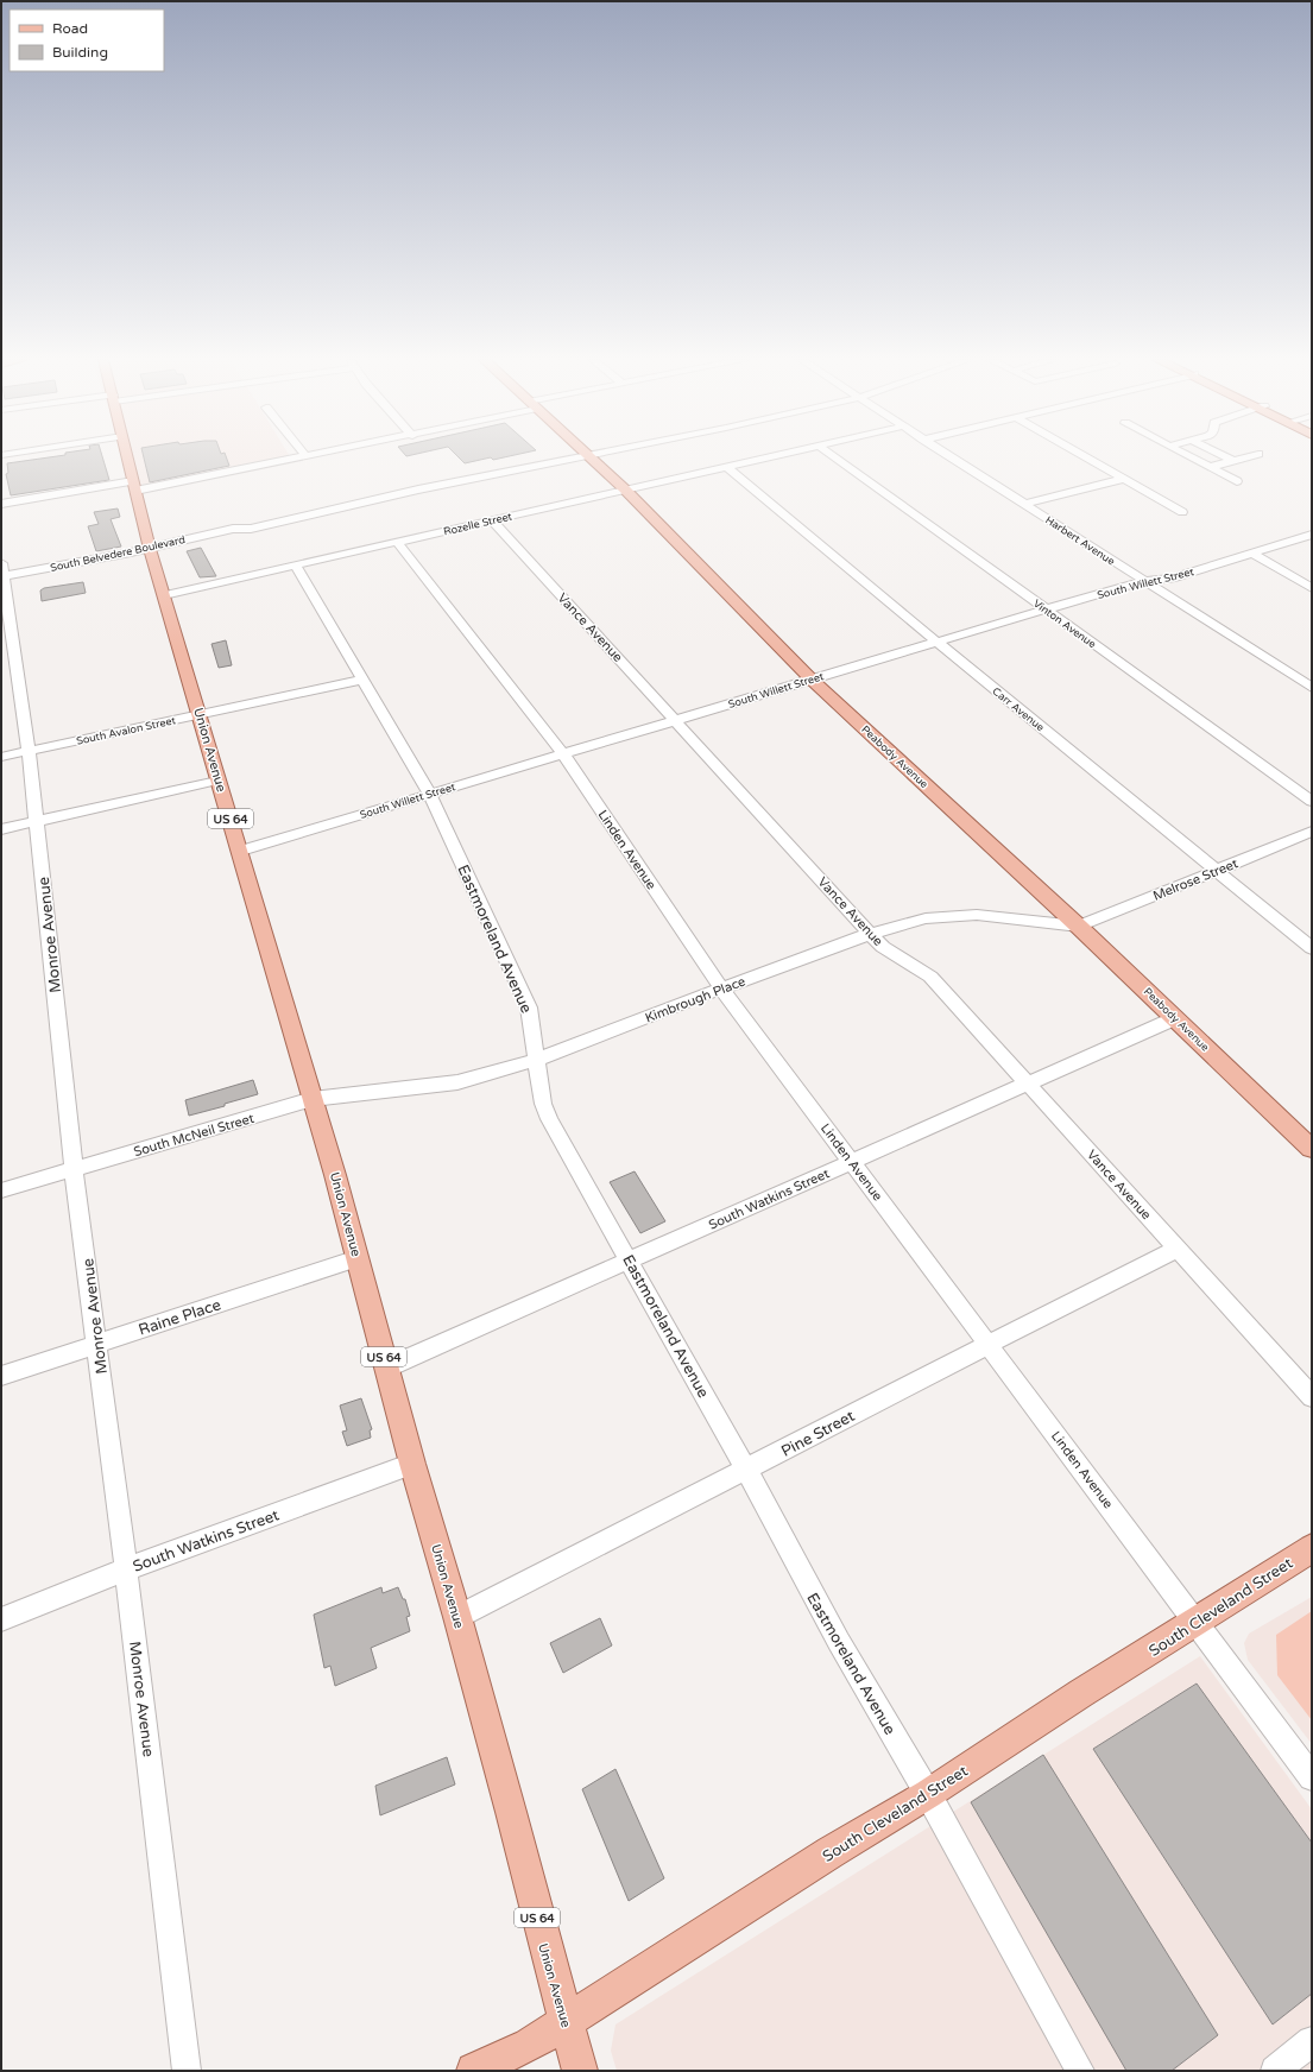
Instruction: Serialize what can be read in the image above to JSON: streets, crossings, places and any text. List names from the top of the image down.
{
  "streets": {
    "main road": [
      "Union Avenue",
      "Peabody Avenue",
      "US 64",
      "South Cleveland Street"
    ],
    "street": [
      "Rozelle Street",
      "Harbert Avenue",
      "South Belvedere Boulevard",
      "South Willett Street",
      "Vinton Avenue",
      "Vance Avenue",
      "Carr Avenue",
      "South Avalon Street",
      "Linden Avenue",
      "Melrose Street",
      "Monroe Avenue",
      "Eastmoreland Avenue",
      "Kimbrough Place",
      "South McNeil Street",
      "South Watkins Street",
      "Raine Place",
      "Pine Street"
    ]
  },
  "crossings": [
    ["Rozelle Street", "Vance Avenue"],
    ["Rozelle Street", "Carr Avenue"],
    ["Rozelle Street", "Union Avenue"],
    ["Rozelle Street", "Peabody Avenue"],
    ["Rozelle Street", "Linden Avenue"],
    ["Rozelle Street", "Eastmoreland Avenue"],
    ["Harbert Avenue", "South Willett Street"],
    ["South Belvedere Boulevard", "Union Avenue"],
    ["South Belvedere Boulevard", "Monroe Avenue"],
    ["South Willett Street", "Vinton Avenue"],
    ["South Willett Street", "Vance Avenue"],
    ["South Willett Street", "Carr Avenue"],
    ["South Willett Street", "Union Avenue"],
    ["South Willett Street", "Peabody Avenue"],
    ["South Willett Street", "Linden Avenue"],
    ["South Willett Street", "Eastmoreland Avenue"],
    ["Vance Avenue", "Kimbrough Place"],
    ["Vance Avenue", "South Watkins Street"],
    ["Vance Avenue", "Pine Street"],
    ["Carr Avenue", "Melrose Street"],
    ["South Avalon Street", "Union Avenue"],
    ["South Avalon Street", "Monroe Avenue"],
    ["South Avalon Street", "Eastmoreland Avenue"],
    ["Union Avenue", "Kimbrough Place"],
    ["Union Avenue", "South McNeil Street"],
    ["Union Avenue", "South Watkins Street"],
    ["Union Avenue", "Raine Place"],
    ["Union Avenue", "Pine Street"],
    ["Union Avenue", "South Cleveland Street"],
    ["Peabody Avenue", "Melrose Street"],
    ["Peabody Avenue", "Kimbrough Place"],
    ["Peabody Avenue", "South Watkins Street"],
    ["Linden Avenue", "Kimbrough Place"],
    ["Linden Avenue", "South Watkins Street"],
    ["Linden Avenue", "Pine Street"],
    ["Linden Avenue", "South Cleveland Street"],
    ["Melrose Street", "Kimbrough Place"],
    ["Monroe Avenue", "South McNeil Street"],
    ["Monroe Avenue", "South Watkins Street"],
    ["Monroe Avenue", "Raine Place"],
    ["Eastmoreland Avenue", "Kimbrough Place"],
    ["Eastmoreland Avenue", "South Watkins Street"],
    ["Eastmoreland Avenue", "Pine Street"],
    ["Eastmoreland Avenue", "South Cleveland Street"],
    ["Kimbrough Place", "South McNeil Street"]
  ],
  "legend": ["Road", "Building"]
}
